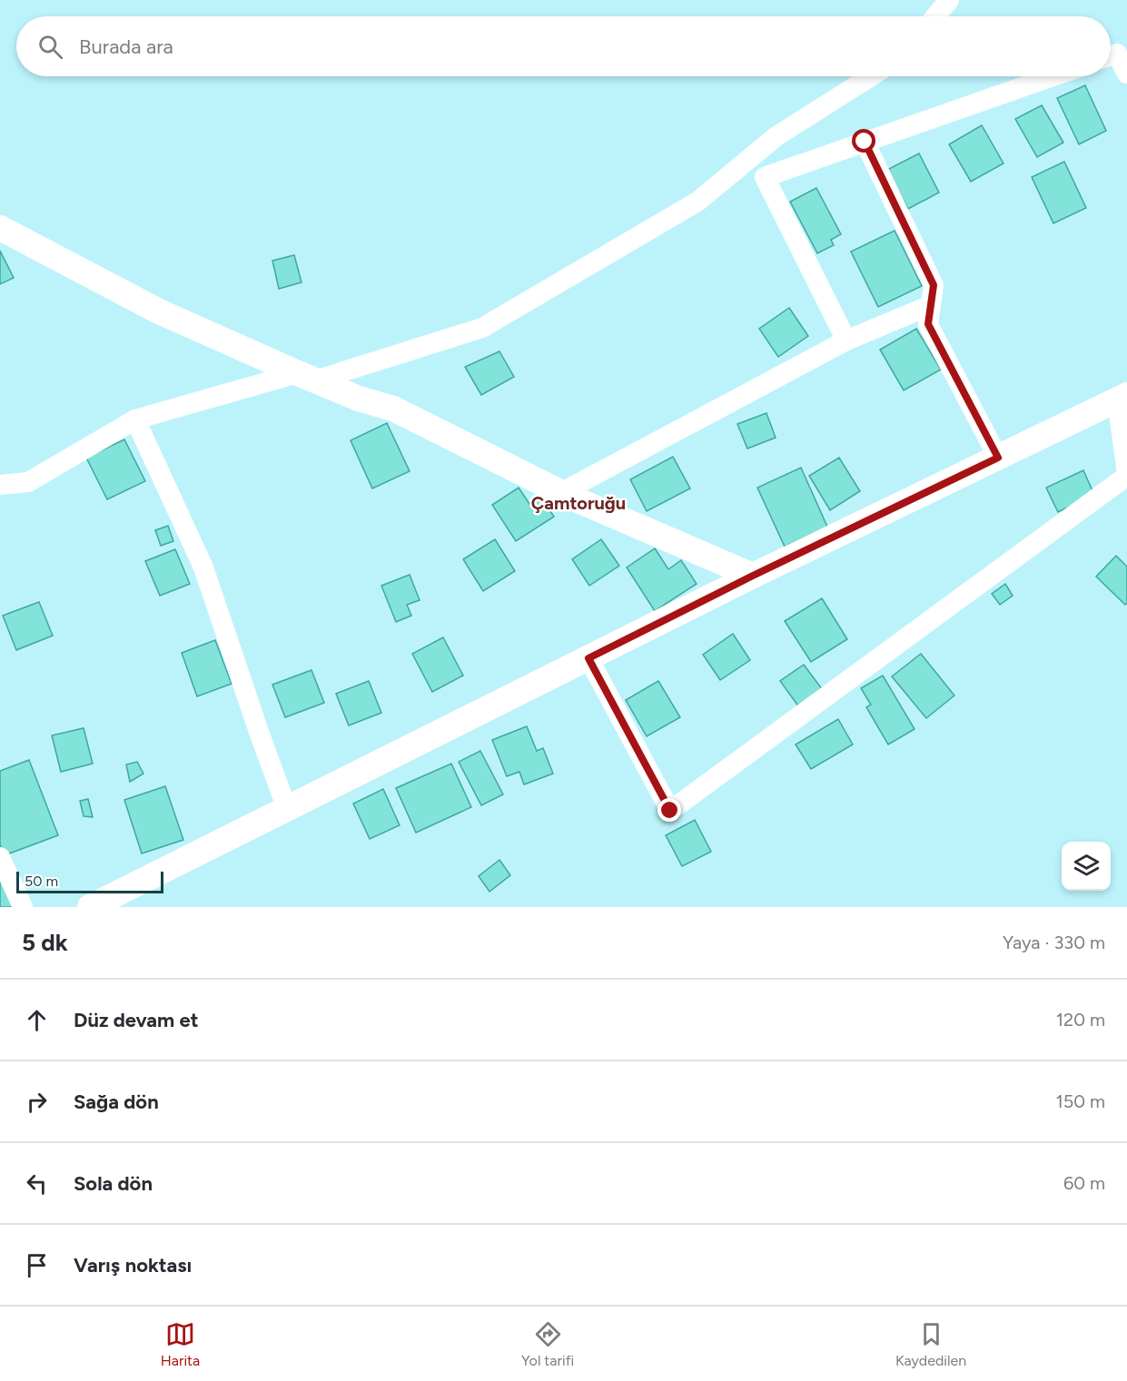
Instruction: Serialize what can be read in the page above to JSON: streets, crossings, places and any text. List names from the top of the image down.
{
  "districts": ["Çamtoruğu"],
  "scale_bar": "50 m",
  "page": {
    "search": "Burada ara",
    "scale": "50 m",
    "heading": ["5 dk", "Yaya · 330 m"],
    "list": [
      ["Düz devam et", "120 m"],
      ["Sağa dön", "150 m"],
      ["Sola dön", "60 m"],
      "Varış noktası"
    ],
    "nav": ["Harita", "Yol tarifi", "Kaydedilen"]
  }
}
